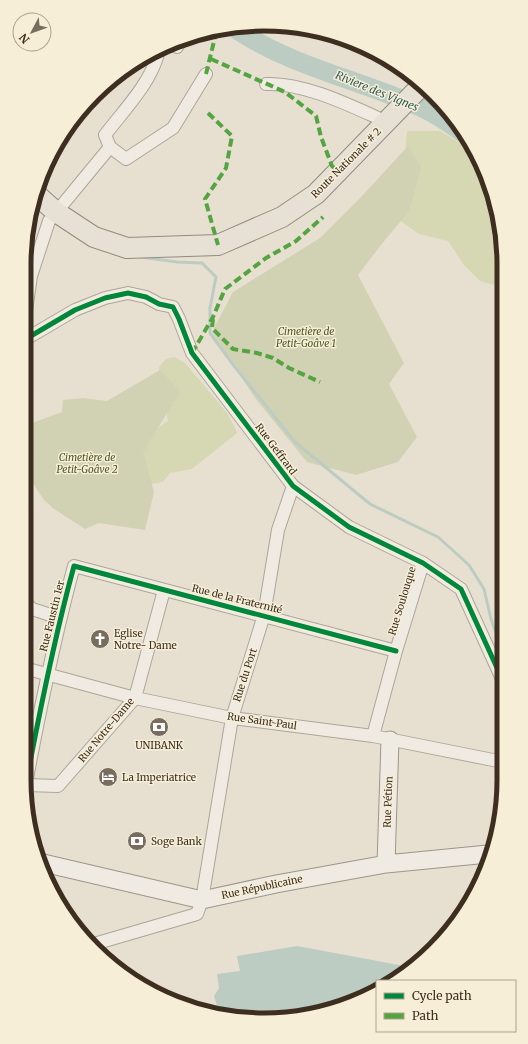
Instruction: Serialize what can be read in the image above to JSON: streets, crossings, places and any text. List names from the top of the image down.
{
  "streets": {
    "main road": ["Route Nationale # 2"],
    "street": [
      "Rue Geffrard",
      "Rue de la Fraternité",
      "Rue Soulouque",
      "Rue Faustin 1er",
      "Rue du Port",
      "Rue Saint-Paul",
      "Rue Notre-Dame",
      "Rue Pétion",
      "Rue Républicaine"
    ]
  },
  "crossings": [
    ["Rue Geffrard", "Rue Soulouque"],
    ["Rue Geffrard", "Rue du Port"],
    ["Rue de la Fraternité", "Rue Soulouque"],
    ["Rue de la Fraternité", "Rue Faustin 1er"],
    ["Rue de la Fraternité", "Rue du Port"],
    ["Rue de la Fraternité", "Rue Notre-Dame"],
    ["Rue Soulouque", "Rue Saint-Paul"],
    ["Rue Faustin 1er", "Rue Saint-Paul"],
    ["Rue du Port", "Rue Saint-Paul"],
    ["Rue du Port", "Rue Républicaine"],
    ["Rue Saint-Paul", "Rue Notre-Dame"],
    ["Rue Saint-Paul", "Rue Pétion"],
    ["Rue Pétion", "Rue Républicaine"]
  ],
  "water": ["Riviere des Vignes"],
  "parks": ["Cimetière de Petit-Goâve 1", "Cimetière de Petit-Goâve 2"],
  "places": {
    "church": ["Eglise Notre- Dame"],
    "bank": ["UNIBANK", "Soge Bank"],
    "hotel": ["La Imperiatrice"]
  },
  "legend": ["Cycle path", "Path"],
  "north": "bottom left"
}
